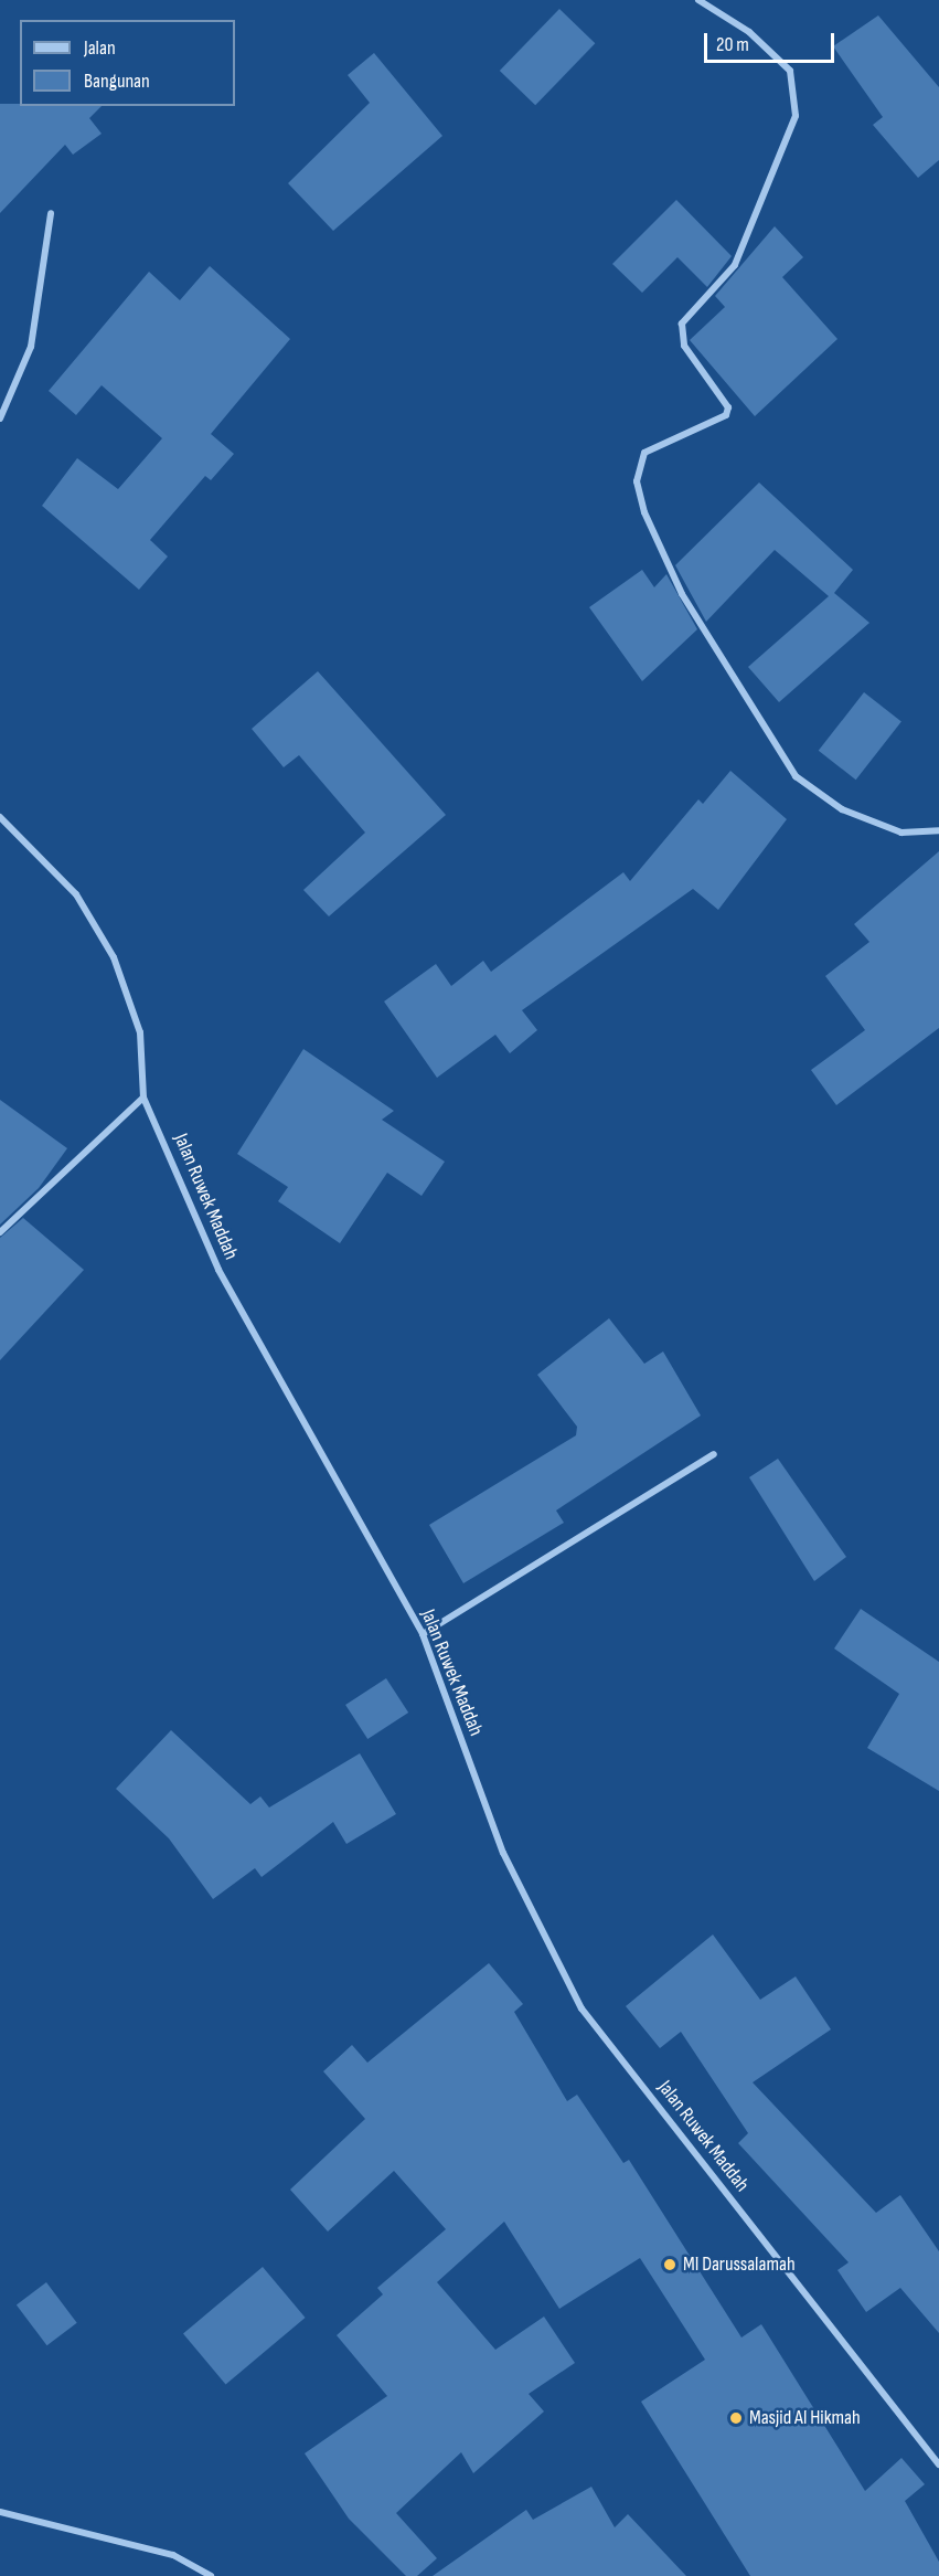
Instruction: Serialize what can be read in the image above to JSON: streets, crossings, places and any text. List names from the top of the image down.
{
  "streets": {
    "street": ["Jalan Ruwek Maddah"]
  },
  "places": ["MI Darussalamah", "Masjid Al Hikmah"],
  "legend": ["Jalan", "Bangunan"],
  "scale_bar": "20 m"
}
